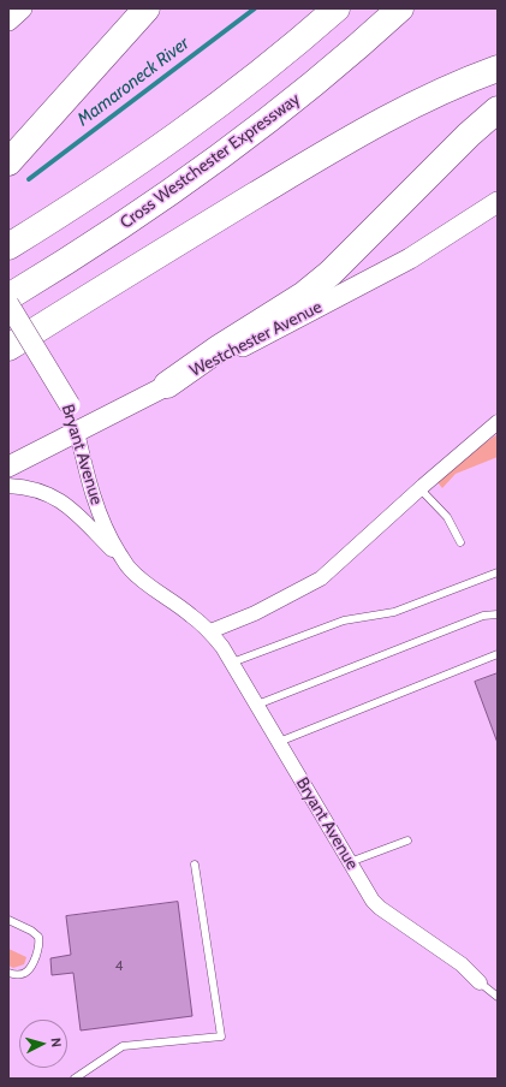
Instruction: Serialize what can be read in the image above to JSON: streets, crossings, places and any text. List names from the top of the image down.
{
  "streets": {
    "highway": ["Cross Westchester Expressway"],
    "main road": ["Westchester Avenue", "Bryant Avenue"]
  },
  "crossings": [
    ["Westchester Avenue", "Bryant Avenue"]
  ],
  "water": ["Mamaroneck River"],
  "house_numbers": ["4"],
  "north": "right"
}
